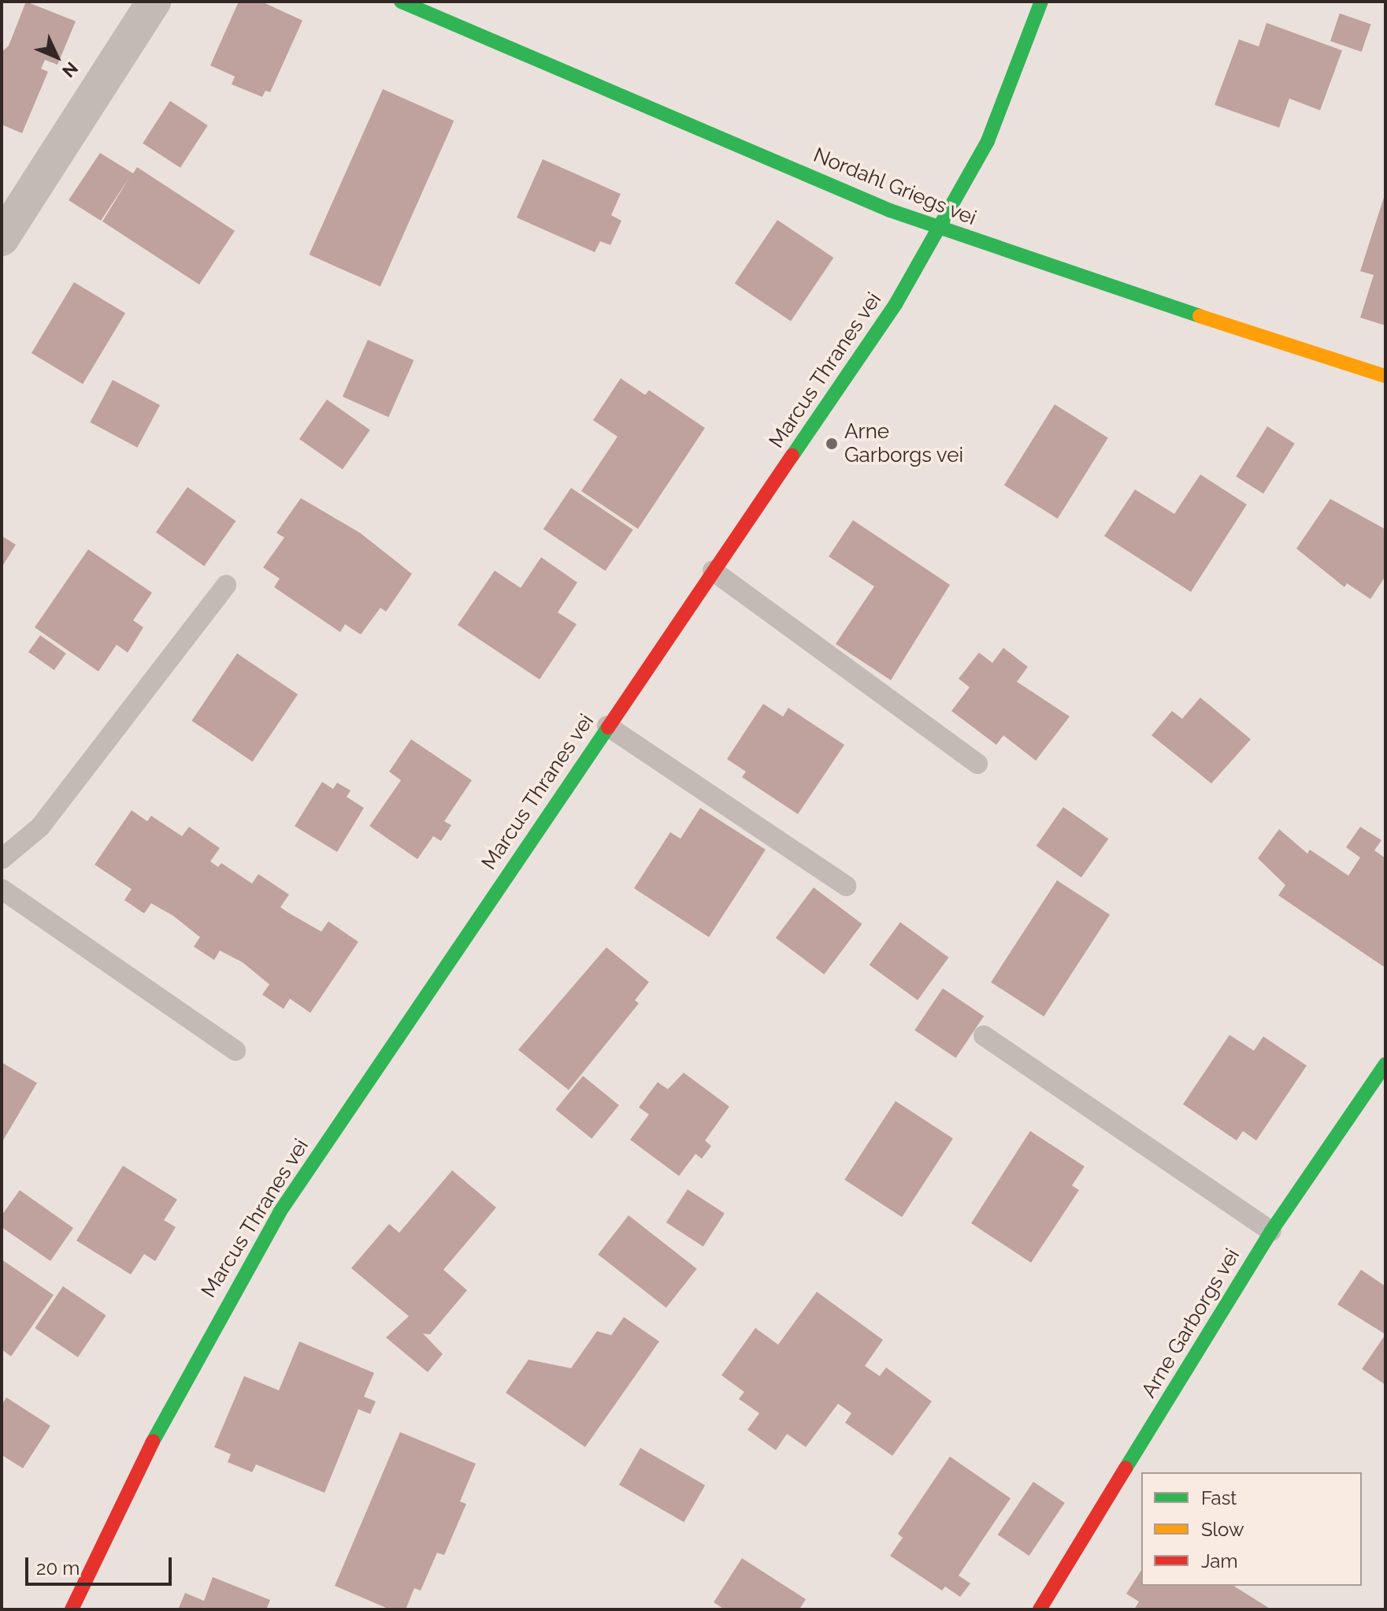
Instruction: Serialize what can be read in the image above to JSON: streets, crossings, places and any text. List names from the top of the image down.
{
  "streets": {
    "main road": ["Nordahl Griegs vei", "Marcus Thranes vei", "Arne Garborgs vei"]
  },
  "crossings": [
    ["Nordahl Griegs vei", "Marcus Thranes vei"]
  ],
  "places": ["Arne Garborgs vei"],
  "legend": ["Fast", "Slow", "Jam"],
  "scale_bar": "20 m",
  "north": "bottom right"
}
